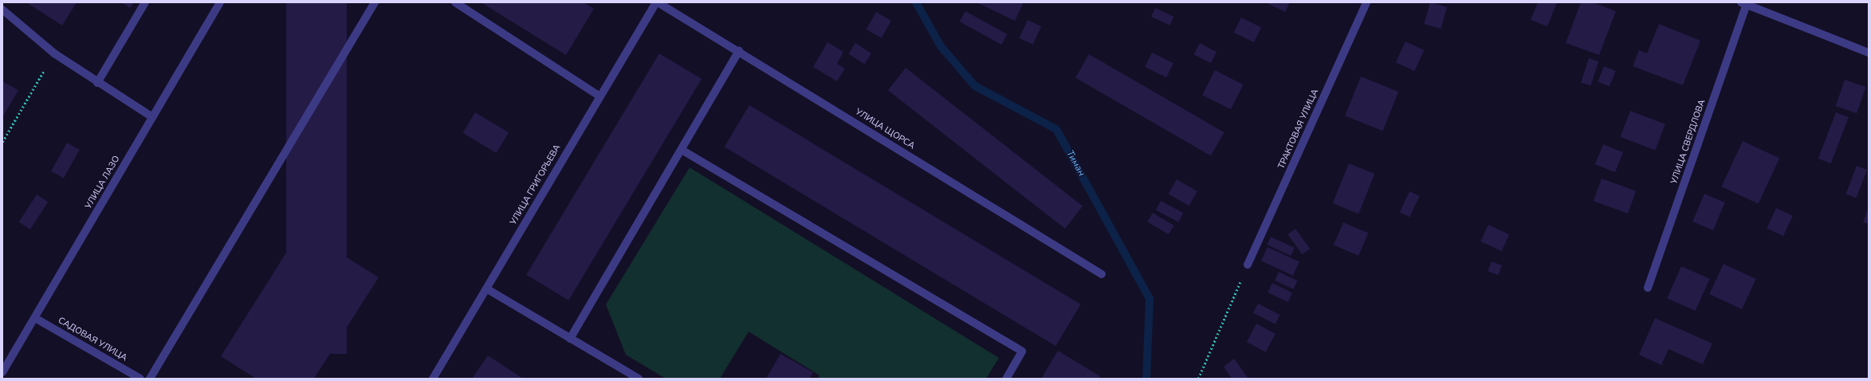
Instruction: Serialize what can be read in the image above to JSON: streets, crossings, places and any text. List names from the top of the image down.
{
  "streets": {
    "street": [
      "УЛИЦА ЩОРСА",
      "ТРАКТОВАЯ УЛИЦА",
      "УЛИЦА СВЕРДЛОВА",
      "УЛИЦА ЛАЗО",
      "УЛИЦА ГРИГОРЬЕВА",
      "САДОВАЯ УЛИЦА"
    ]
  },
  "crossings": [
    ["УЛИЦА ЩОРСА", "УЛИЦА ГРИГОРЬЕВА"],
    ["УЛИЦА ЛАЗО", "САДОВАЯ УЛИЦА"]
  ],
  "water": ["Тиман"]
}
